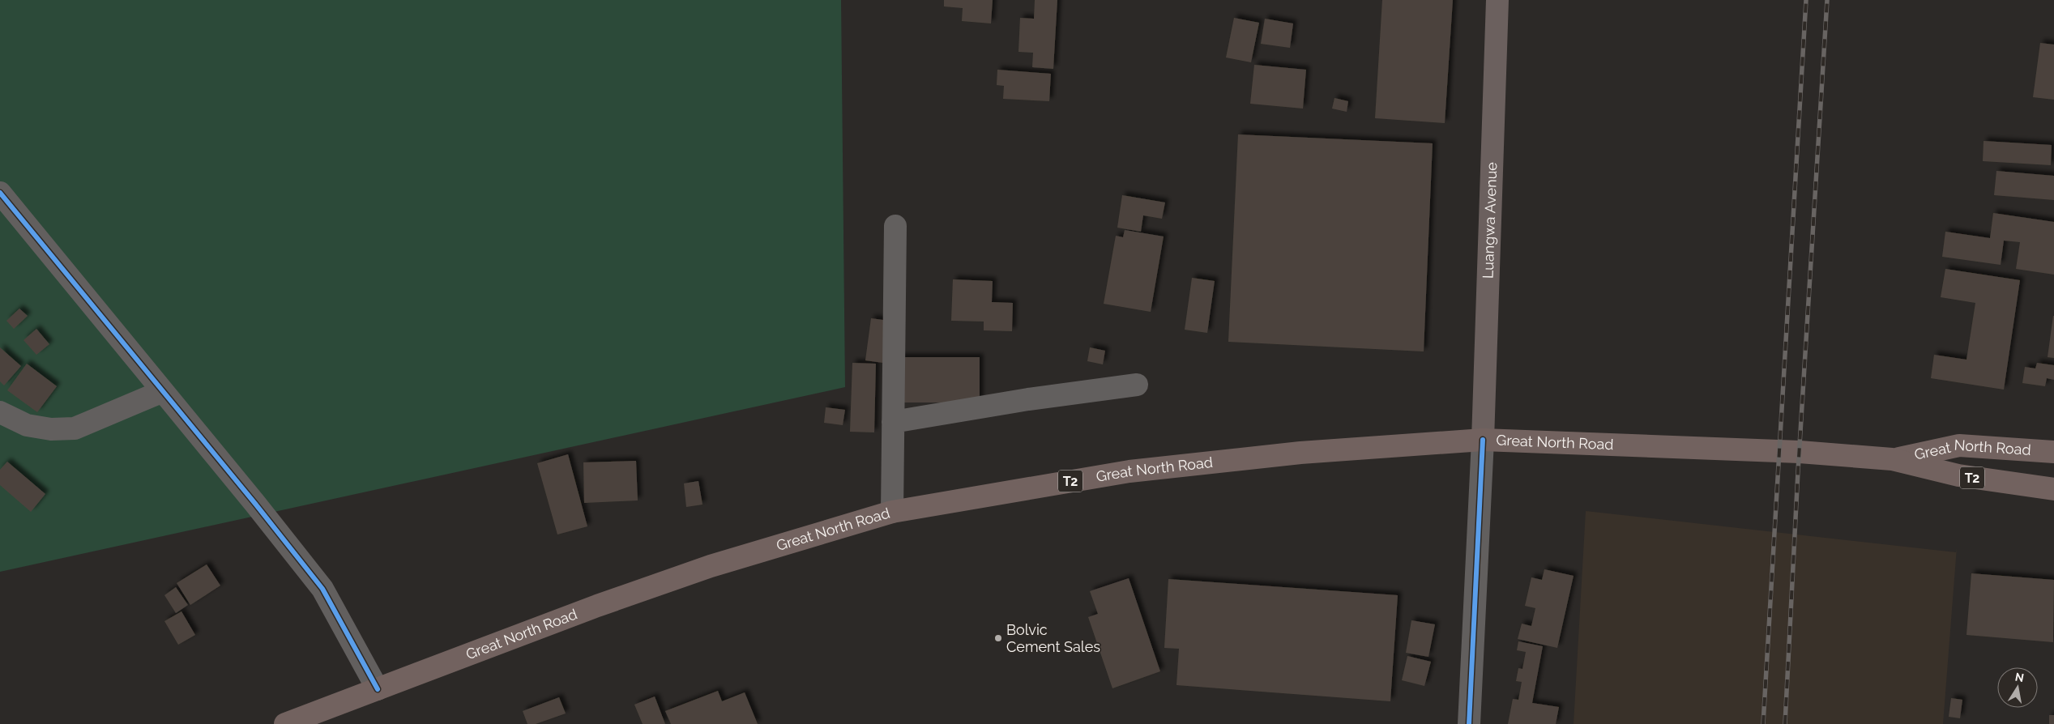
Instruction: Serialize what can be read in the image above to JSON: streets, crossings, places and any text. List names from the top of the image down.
{
  "streets": {
    "highway": ["Great North Road", "T2"],
    "main road": ["Luangwa Avenue"]
  },
  "crossings": [
    ["Luangwa Avenue", "Great North Road"]
  ],
  "places": ["Bolvic Cement Sales"],
  "north": "top"
}
